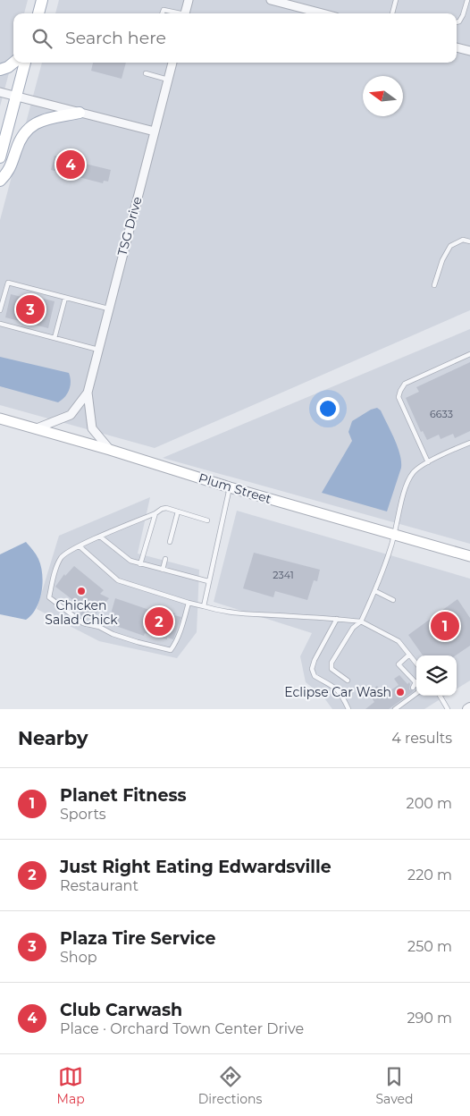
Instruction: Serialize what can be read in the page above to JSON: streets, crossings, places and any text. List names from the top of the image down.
{
  "streets": {
    "main road": ["Plum Street"],
    "street": ["TSG Drive"]
  },
  "crossings": [
    ["TSG Drive", "Plum Street"]
  ],
  "places": ["Chicken Salad Chick", "Eclipse Car Wash"],
  "house_numbers": ["6633", "2341"],
  "north": "left",
  "page": {
    "search": "Search here",
    "pins": [
      "4",
      "3",
      "2",
      "1"
    ],
    "heading": ["Nearby", "4 results"],
    "list": [
      {
        "mark": "1",
        "name": "Planet Fitness",
        "note": "Sports",
        "value": "200 m"
      },
      {
        "mark": "2",
        "name": "Just Right Eating Edwardsville",
        "note": "Restaurant",
        "value": "220 m"
      },
      {
        "mark": "3",
        "name": "Plaza Tire Service",
        "note": "Shop",
        "value": "250 m"
      },
      {
        "mark": "4",
        "name": "Club Carwash",
        "note": "Place · Orchard Town Center Drive",
        "value": "290 m"
      }
    ],
    "nav": ["Map", "Directions", "Saved"]
  }
}
